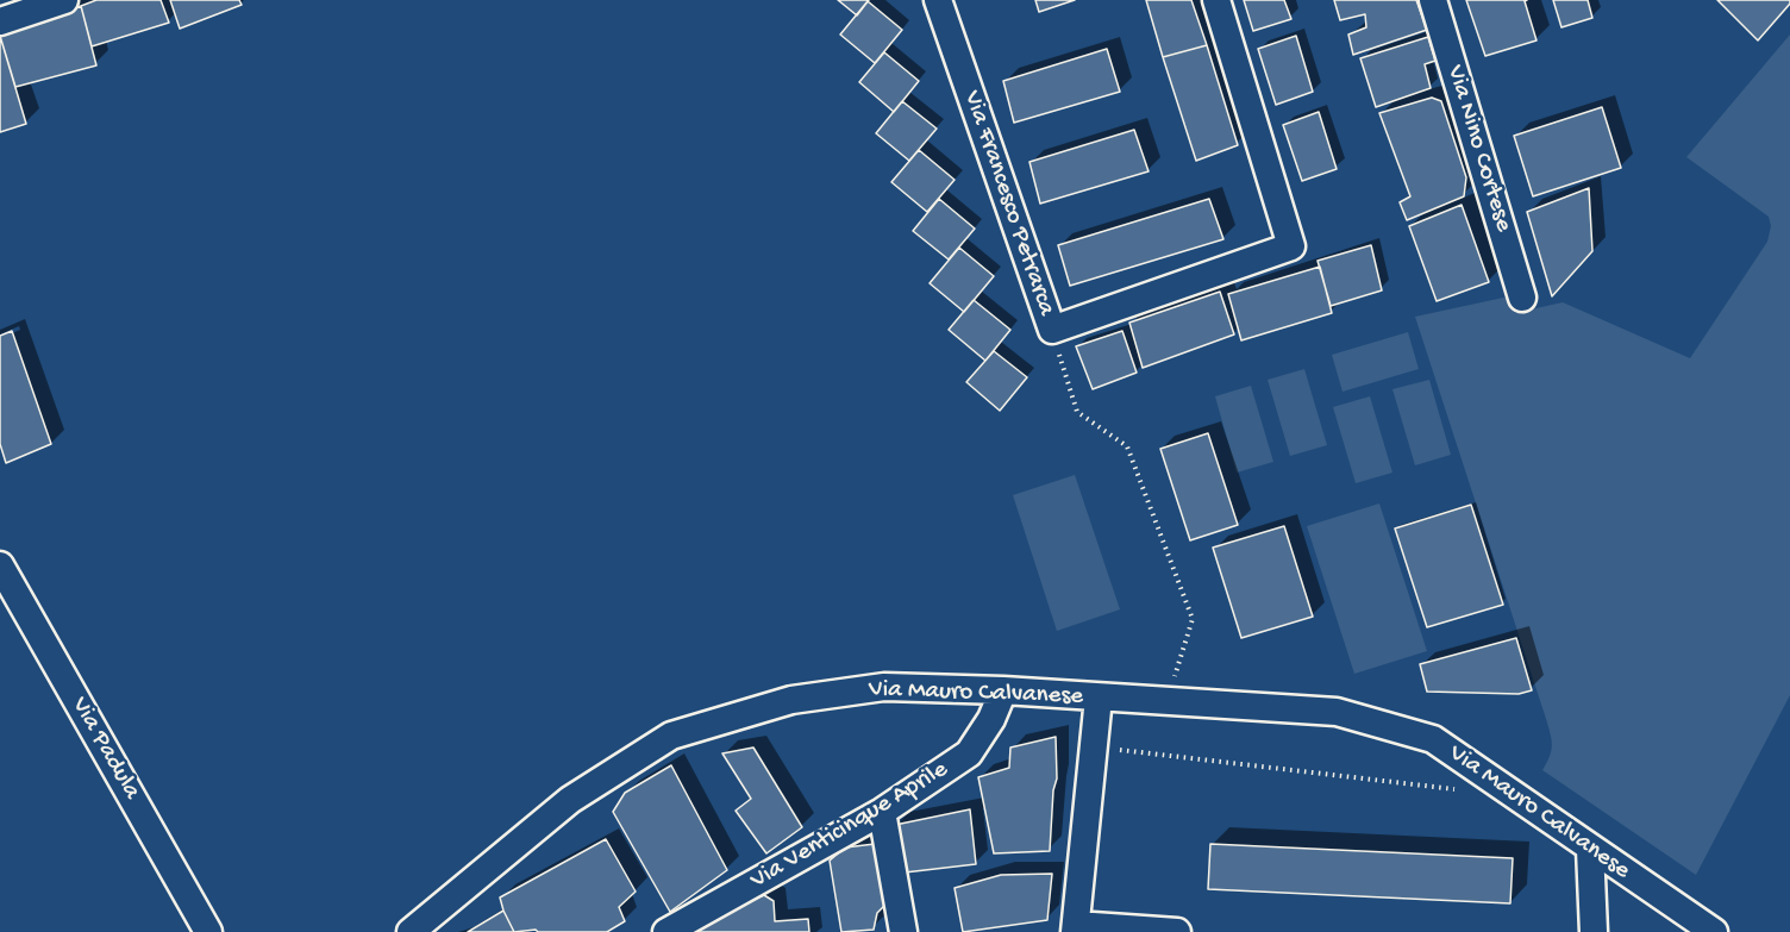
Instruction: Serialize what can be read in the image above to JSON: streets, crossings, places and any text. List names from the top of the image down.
{
  "streets": {
    "street": [
      "Via Nino Cortese",
      "Via Francesco Petrarca",
      "Via Mauro Calvanese",
      "Via Padula",
      "Via Venticinque Aprile"
    ]
  },
  "crossings": [
    ["Via Mauro Calvanese", "Via Venticinque Aprile"]
  ]
}
